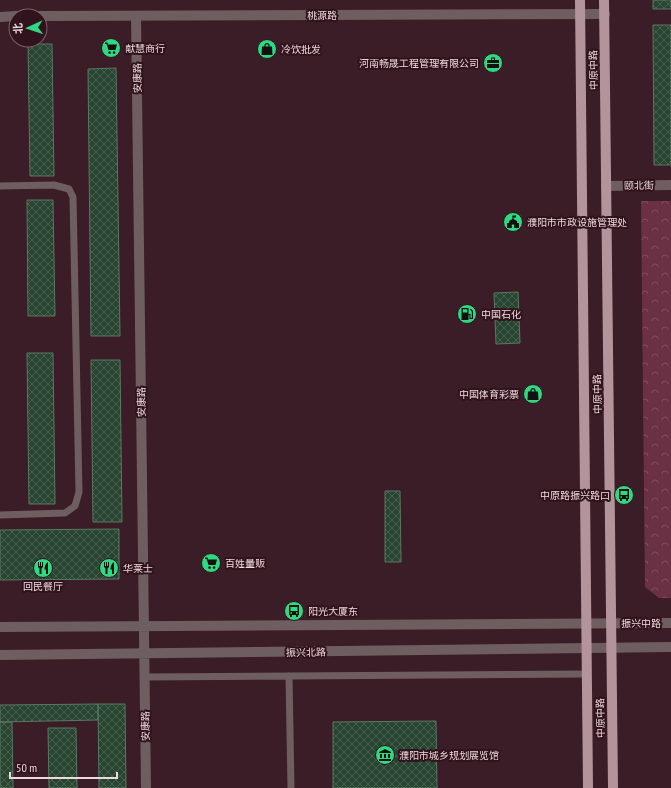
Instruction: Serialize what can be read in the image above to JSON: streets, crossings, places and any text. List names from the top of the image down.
{
  "streets": {
    "main road": ["中原中路"],
    "street": [
      "桃源路",
      "安康路",
      "颐北街",
      "振兴中路",
      "振兴北路"
    ]
  },
  "crossings": [
    ["桃源路", "中原中路"],
    ["桃源路", "安康路"],
    ["中原中路", "颐北街"],
    ["中原中路", "振兴中路"],
    ["中原中路", "振兴北路"],
    ["安康路", "振兴北路"]
  ],
  "places": {
    "supermarket": ["献慧商行", "百姓量贩"],
    "shop": ["冷饮批发", "中国体育彩票"],
    "office": ["河南畅晟工程管理有限公司"],
    "public building": ["濮阳市市政设施管理处"],
    "fuel station": ["中国石化"],
    "bus stop": ["中原路振兴路口", "阳光大厦东"],
    "restaurant": ["回民餐厅", "华莱士"],
    "museum": ["濮阳市城乡规划展览馆"]
  },
  "scale_bar": "50 m",
  "north": "left"
}
